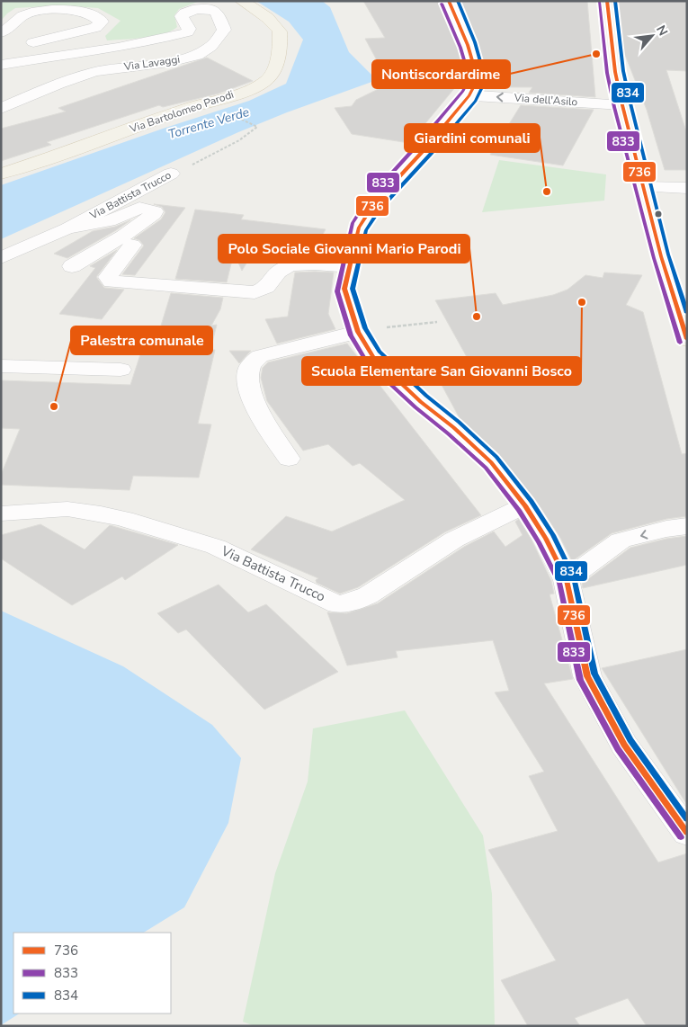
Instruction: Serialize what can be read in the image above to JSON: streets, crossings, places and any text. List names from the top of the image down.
{
  "streets": {
    "main road": ["Via Bartolomeo Parodi"],
    "street": ["Via Lavaggi", "Via dell'Asilo", "Via Battista Trucco"]
  },
  "one_way": ["Via dell'Asilo"],
  "water": ["Torrente Verde"],
  "places": [
    "Nontiscordardime",
    "Giardini comunali",
    "Scuola Elementare San Giovanni Bosco",
    "Polo Sociale Giovanni Mario Parodi",
    "Palestra comunale"
  ],
  "lines": ["transit line 736", "transit line 834", "transit line 833"],
  "legend": ["736", "833", "834"],
  "north": "top right"
}
